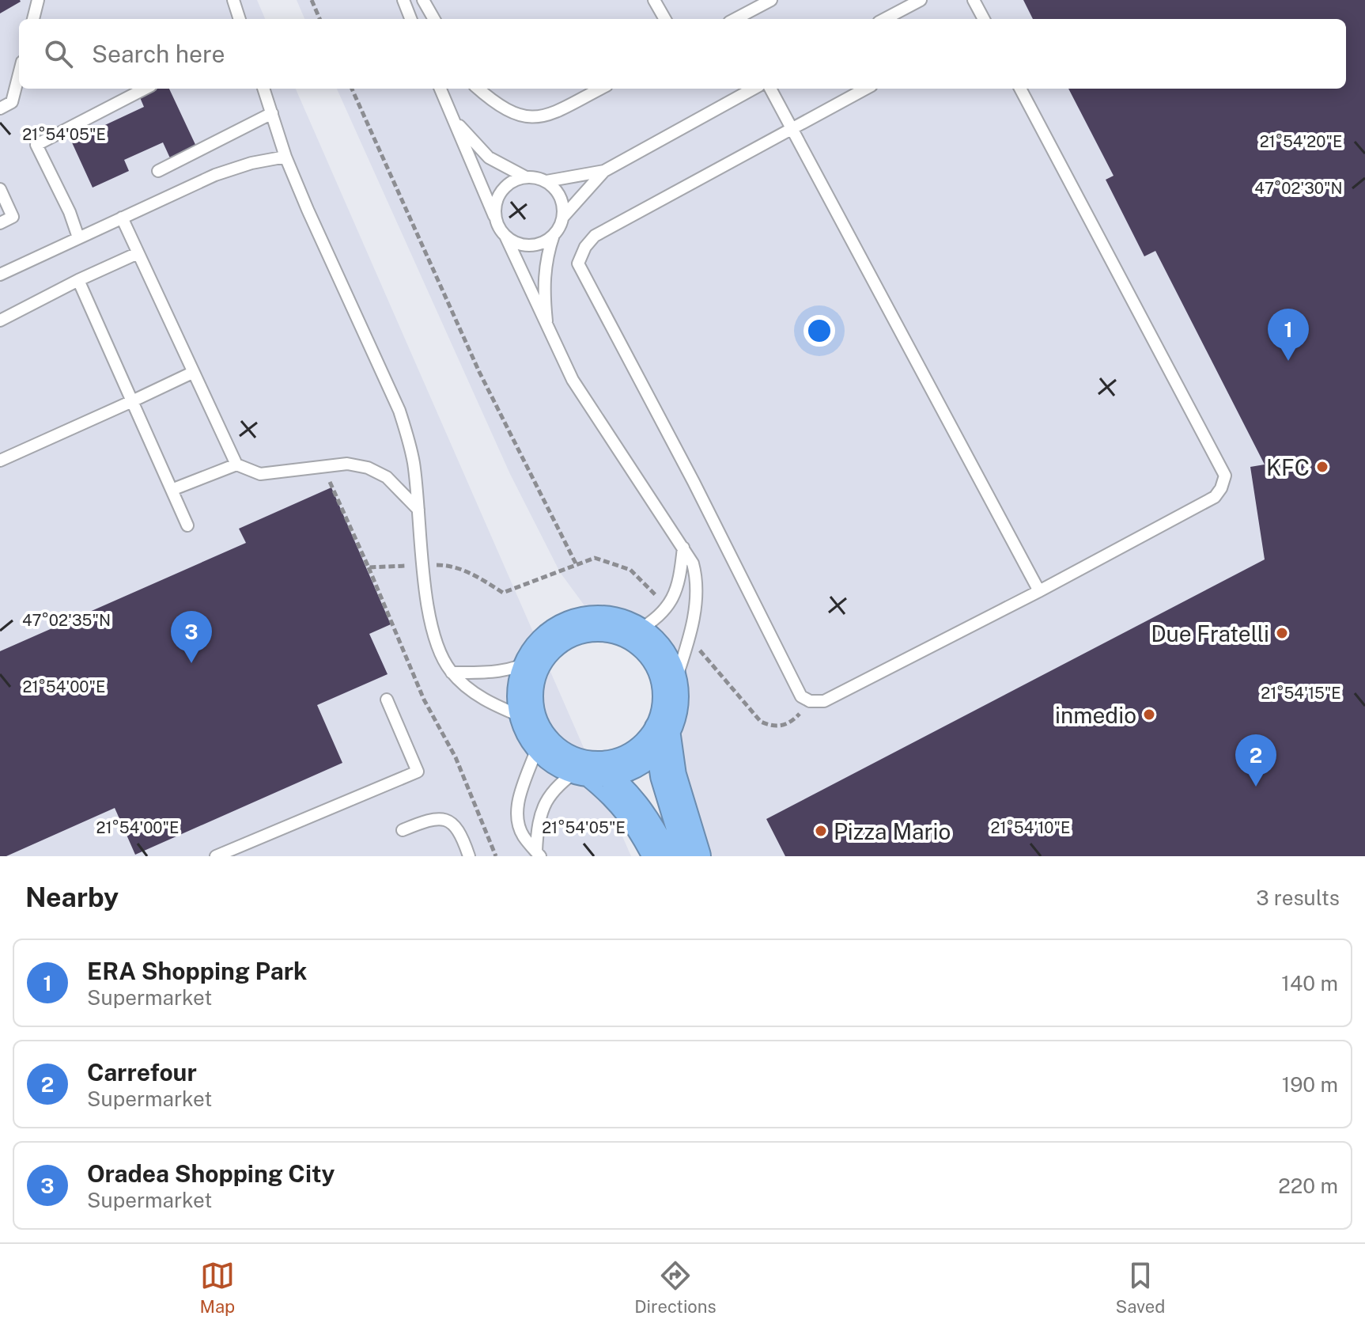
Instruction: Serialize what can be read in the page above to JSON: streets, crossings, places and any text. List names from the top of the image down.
{
  "places": [
    "KFC",
    "Due Fratelli",
    "inmedio",
    "Pizza Mario"
  ],
  "page": {
    "search": "Search here",
    "pins": ["1", "3", "2"],
    "heading": ["Nearby", "3 results"],
    "list": [
      {
        "mark": "1",
        "name": "ERA Shopping Park",
        "note": "Supermarket",
        "value": "140 m"
      },
      {
        "mark": "2",
        "name": "Carrefour",
        "note": "Supermarket",
        "value": "190 m"
      },
      {
        "mark": "3",
        "name": "Oradea Shopping City",
        "note": "Supermarket",
        "value": "220 m"
      }
    ],
    "nav": ["Map", "Directions", "Saved"]
  },
  "coordinates": [
    "21°54'05\"E",
    "21°54'20\"E",
    "47°02'30\"N",
    "47°02'35\"N",
    "21°54'00\"E",
    "21°54'15\"E",
    "21°54'10\"E"
  ]
}
